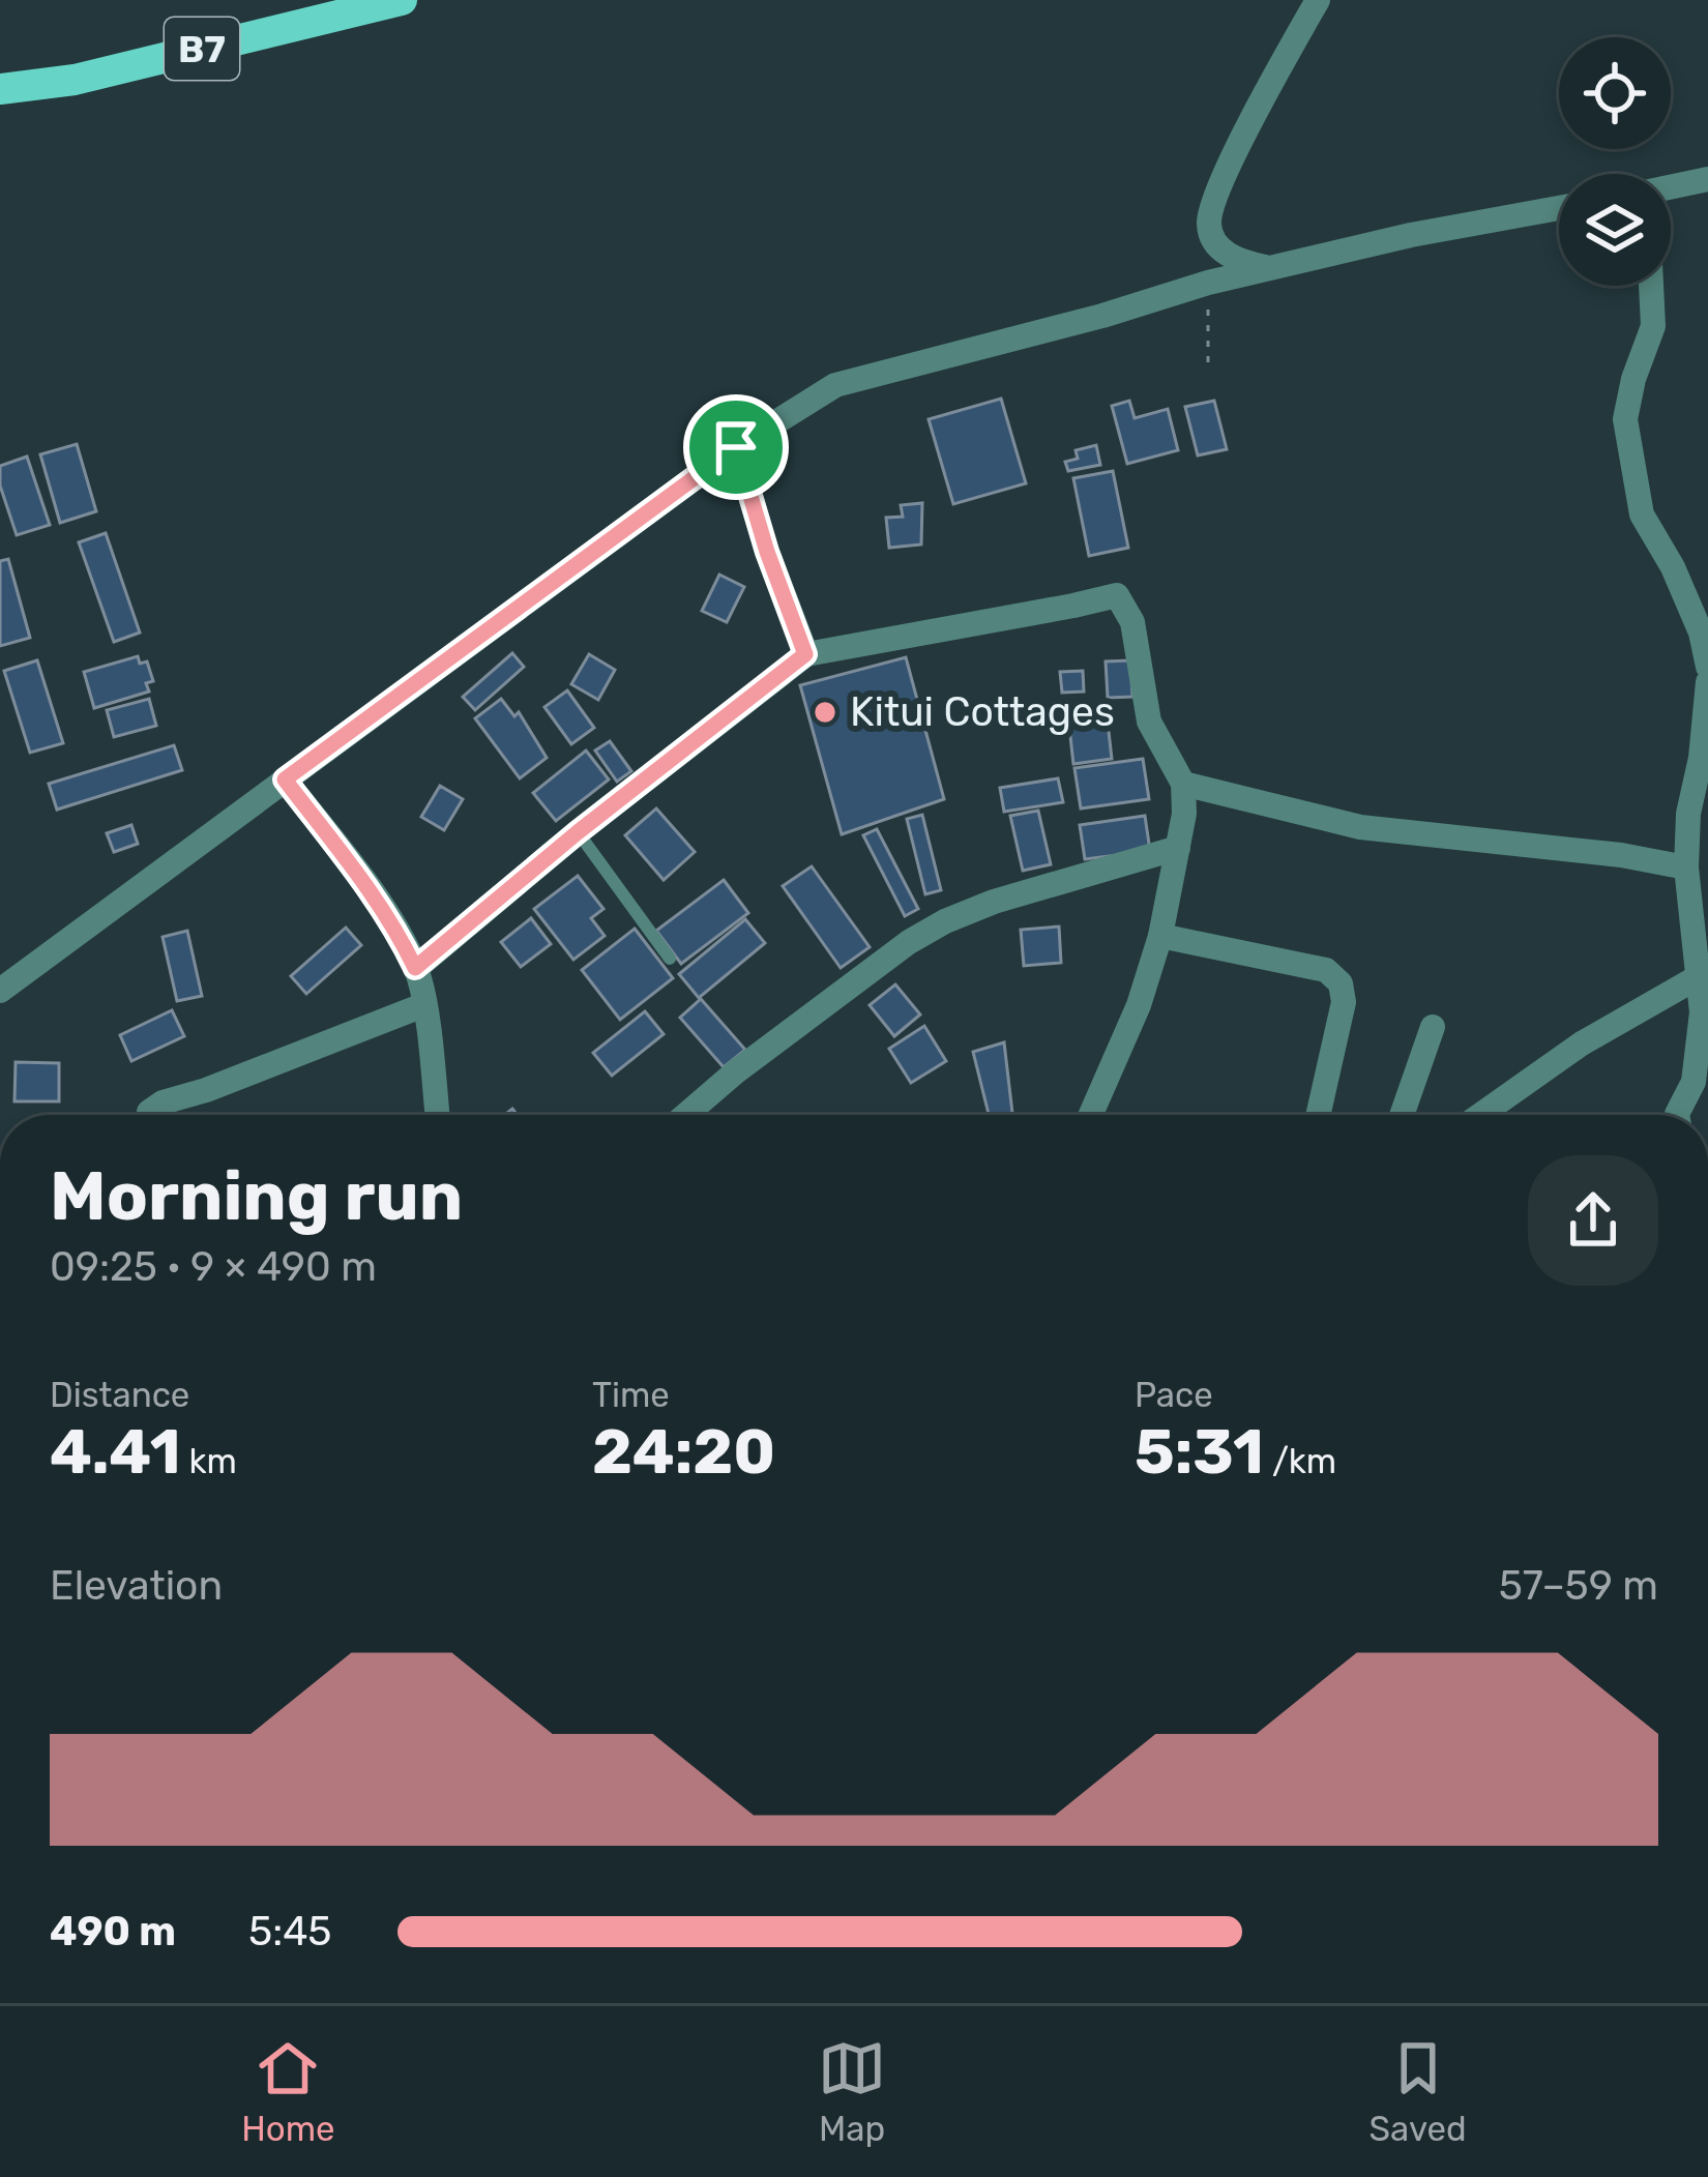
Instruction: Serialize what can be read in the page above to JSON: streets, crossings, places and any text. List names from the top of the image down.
{
  "streets": {
    "main road": ["B7"]
  },
  "places": ["Kitui Cottages"],
  "page": {
    "heading": ["Morning run", "09:25 · 9 × 490 m"],
    "stats": [
      ["Distance", "4.41 km"],
      ["Time", "24:20"],
      ["Pace", "5:31 /km"]
    ],
    "chart": ["Elevation", "57–59 m"],
    "list": [
      {
        "name": "490 m",
        "note": "5:45"
      }
    ],
    "tabs": ["Home", "Map", "Saved"]
  }
}
